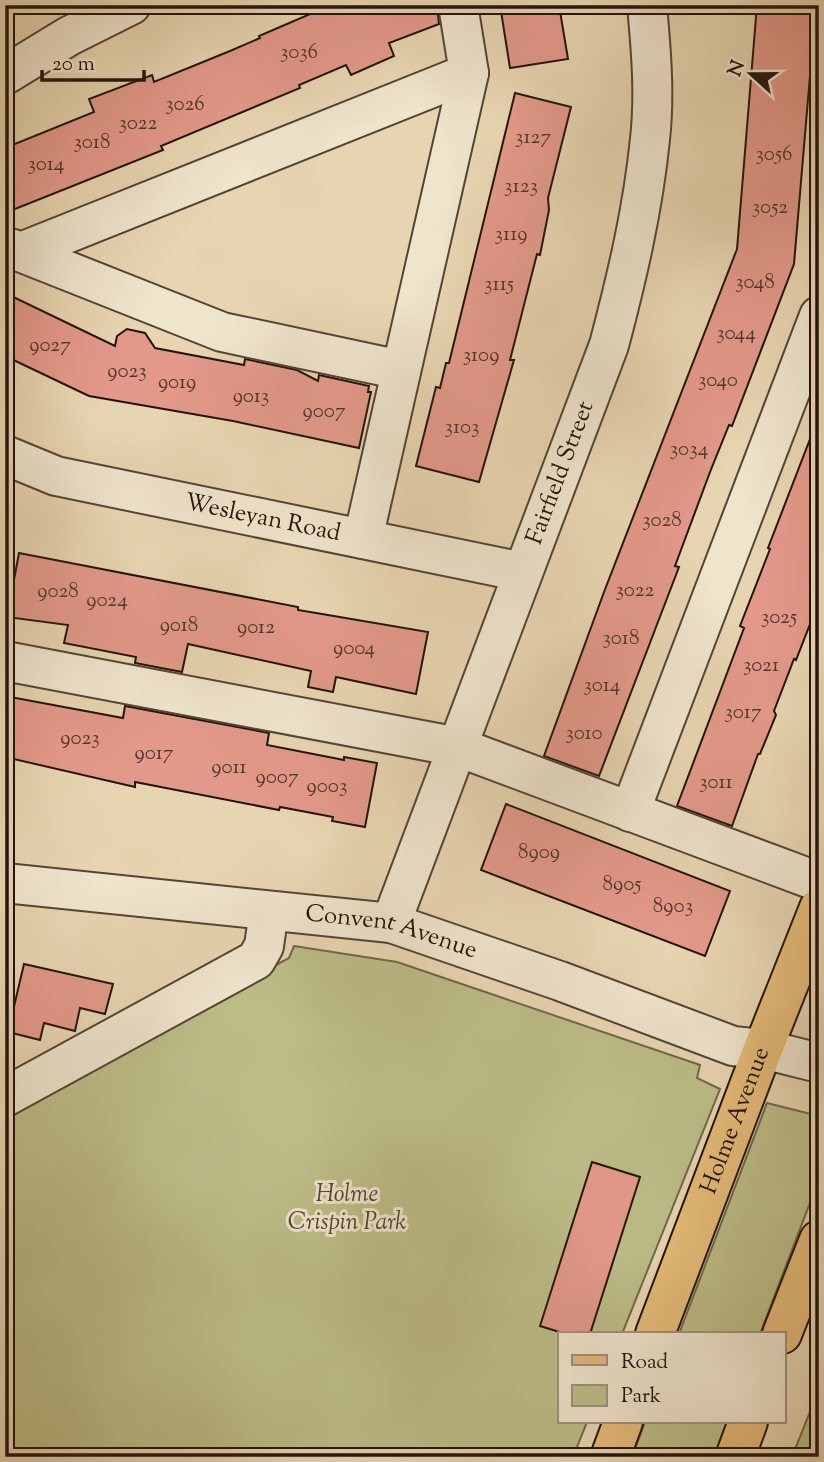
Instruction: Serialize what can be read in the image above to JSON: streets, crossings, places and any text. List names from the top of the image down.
{
  "streets": {
    "main road": ["Holme Avenue"],
    "street": ["Fairfield Street", "Wesleyan Road", "Convent Avenue"]
  },
  "crossings": [
    ["Fairfield Street", "Wesleyan Road"],
    ["Fairfield Street", "Convent Avenue"],
    ["Convent Avenue", "Holme Avenue"]
  ],
  "parks": ["Holme Crispin Park"],
  "house_numbers": [
    "3036",
    "3026",
    "3022",
    "3127",
    "3018",
    "3056",
    "3014",
    "3123",
    "3052",
    "3119",
    "3048",
    "3115",
    "3044",
    "9027",
    "3109",
    "9023",
    "3040",
    "9019",
    "9013",
    "9007",
    "3103",
    "3034",
    "3028",
    "3022",
    "9028",
    "9024",
    "3025",
    "9018",
    "9012",
    "3018",
    "9004",
    "3021",
    "3014",
    "3017",
    "3010",
    "9023",
    "9017",
    "9011",
    "9007",
    "3011",
    "9003",
    "8909",
    "8905",
    "8903"
  ],
  "legend": ["Road", "Park"],
  "scale_bar": "20 m",
  "north": "left"
}
